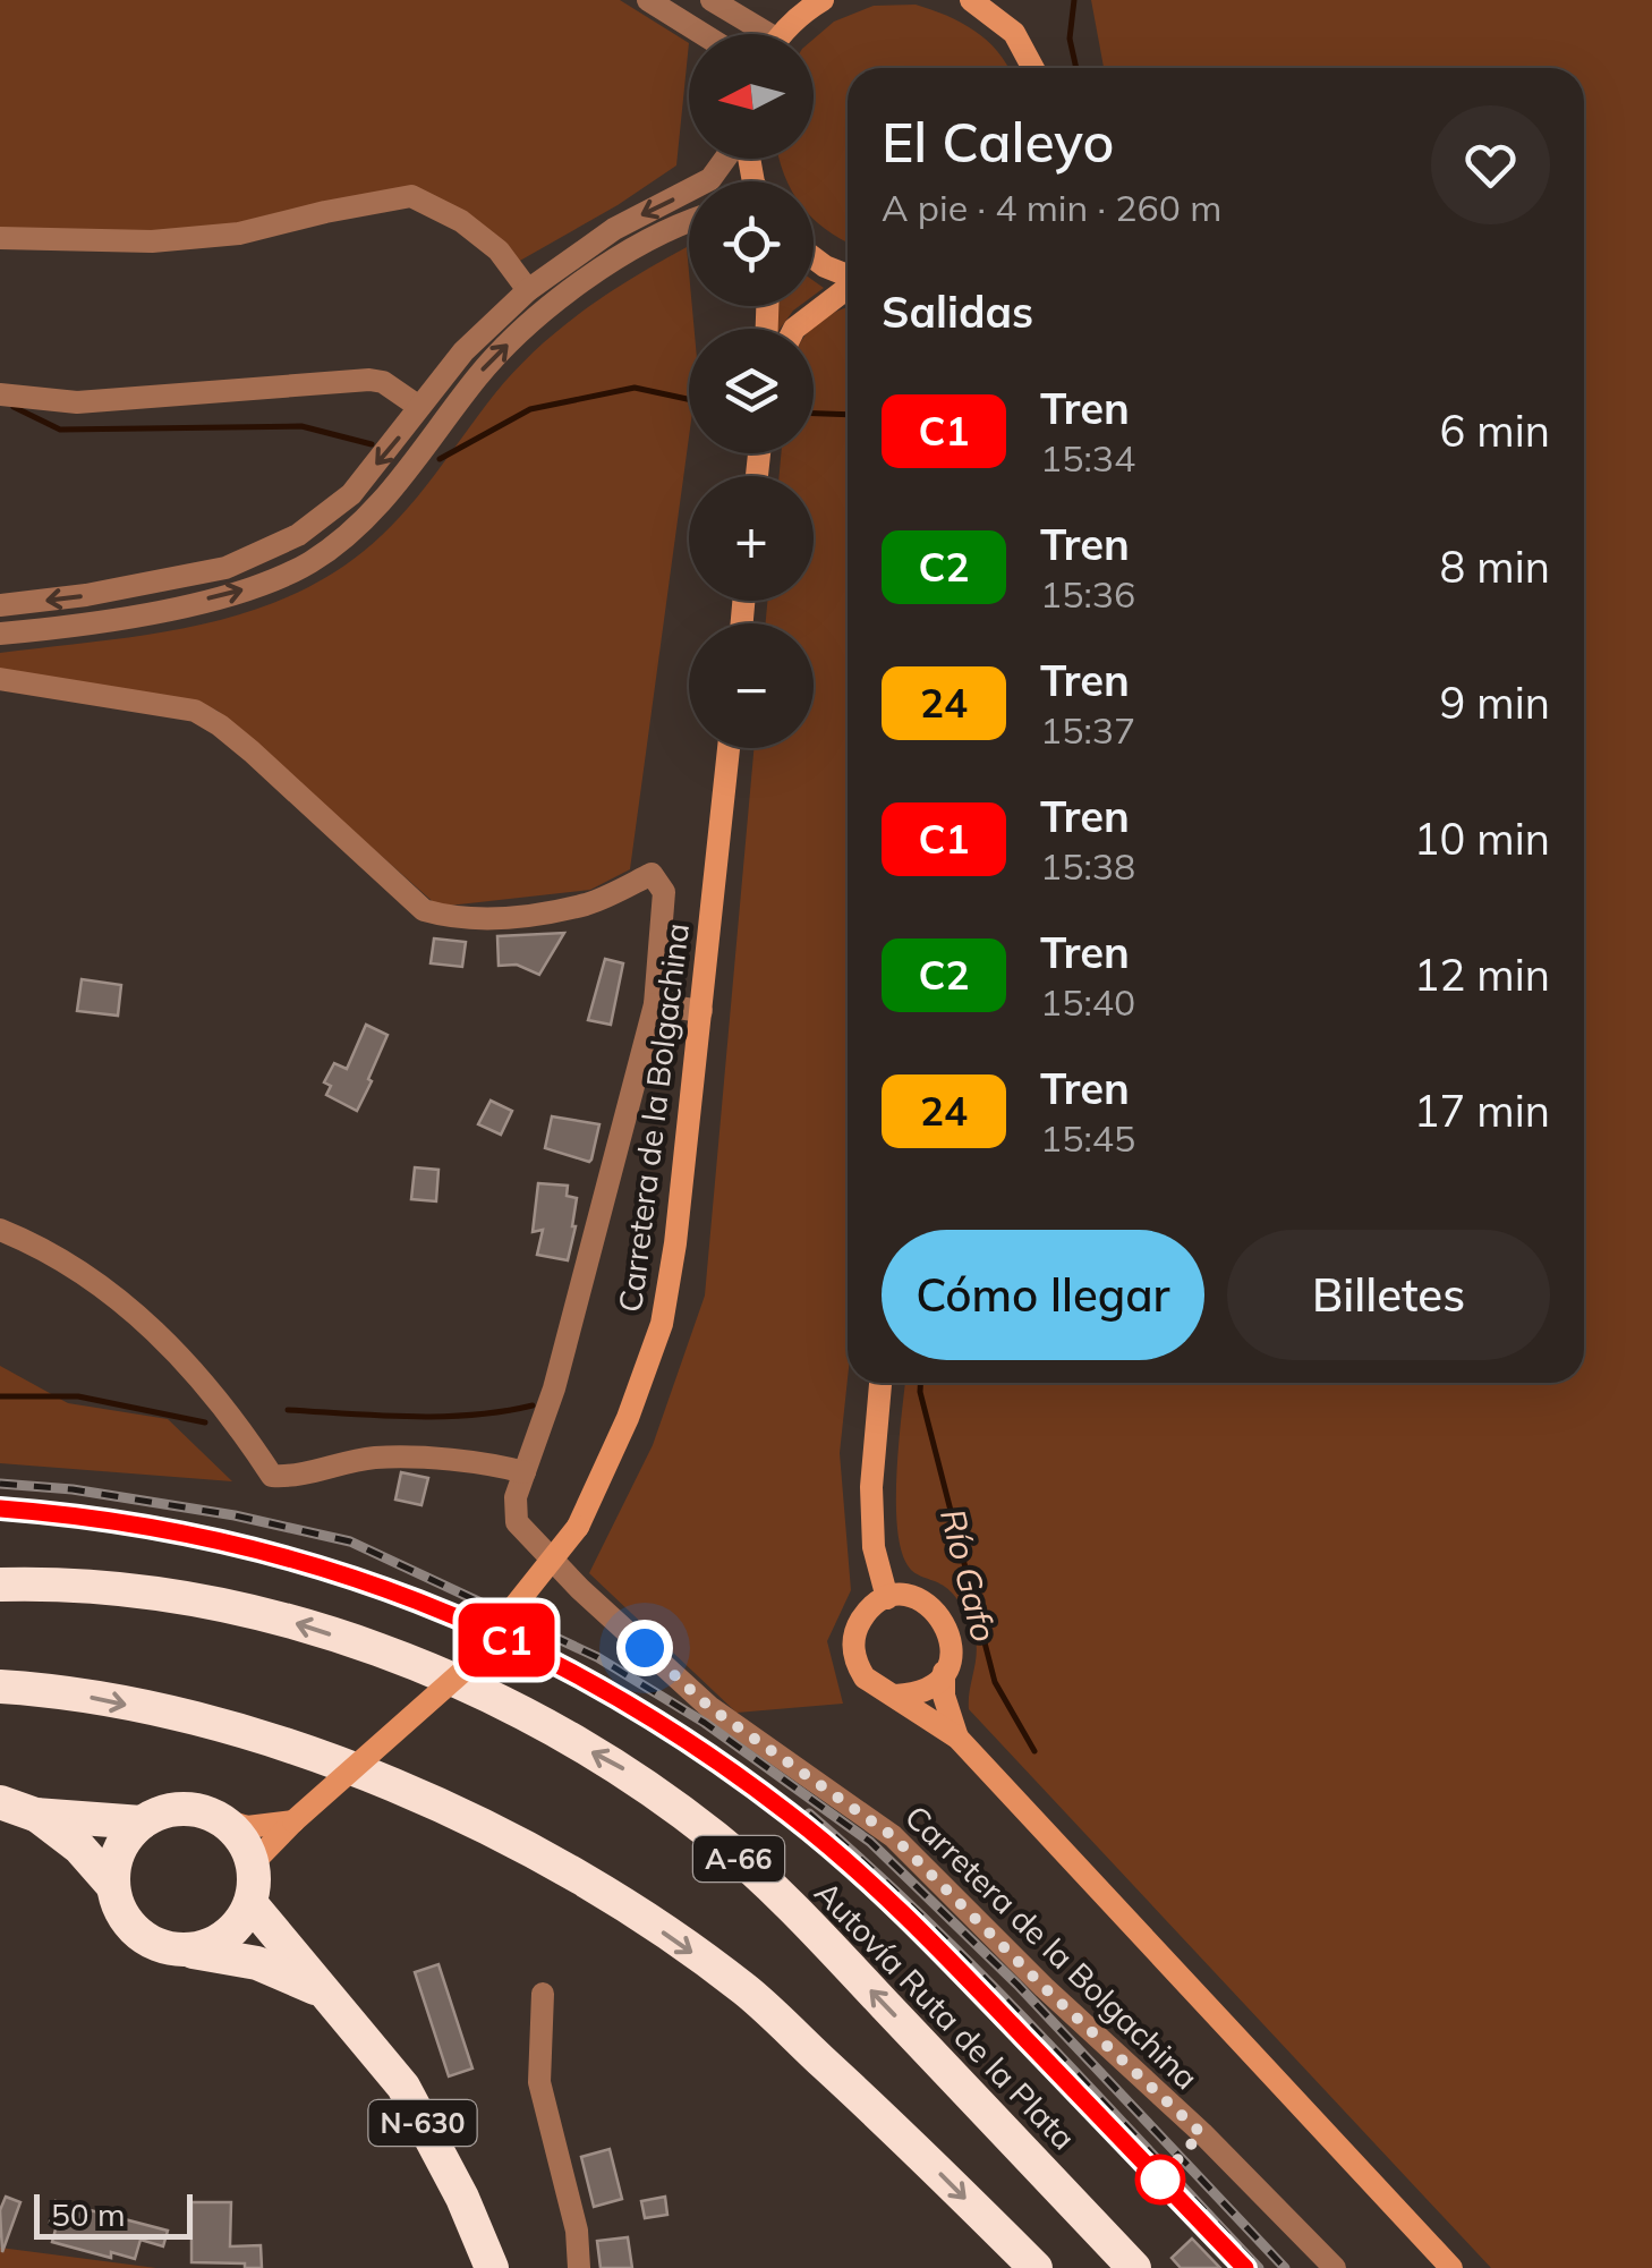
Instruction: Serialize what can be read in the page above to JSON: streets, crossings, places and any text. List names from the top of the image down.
{
  "streets": {
    "highway": ["A-66", "Autovía Ruta de la Plata", "N-630"],
    "street": ["Carretera de la Bolgachina"]
  },
  "crossings": [
    ["Carretera de la Bolgachina", "N-630"]
  ],
  "water": ["Río Gafo"],
  "scale_bar": "50 m",
  "north": "left",
  "page": {
    "on_map": "C1",
    "map_buttons": ["+", "−"],
    "heading": [
      ["El Caleyo", "A pie · 4 min · 260 m"],
      "Salidas"
    ],
    "list": [
      {
        "mark": "C1",
        "name": "Tren",
        "note": "15:34",
        "value": "6 min"
      },
      {
        "mark": "C2",
        "name": "Tren",
        "note": "15:36",
        "value": "8 min"
      },
      {
        "mark": "24",
        "name": "Tren",
        "note": "15:37",
        "value": "9 min"
      },
      {
        "mark": "C1",
        "name": "Tren",
        "note": "15:38",
        "value": "10 min"
      },
      {
        "mark": "C2",
        "name": "Tren",
        "note": "15:40",
        "value": "12 min"
      },
      {
        "mark": "24",
        "name": "Tren",
        "note": "15:45",
        "value": "17 min"
      }
    ],
    "buttons": ["Cómo llegar", "Billetes"],
    "scale": "50 m"
  }
}
